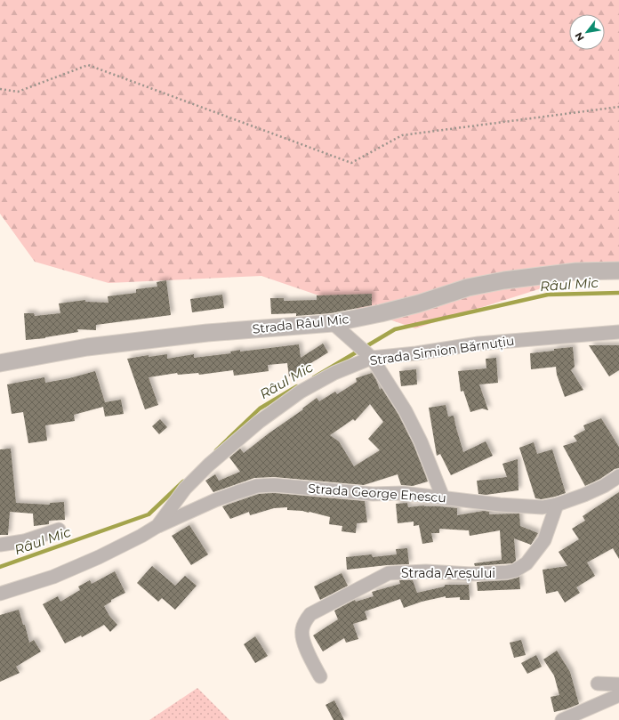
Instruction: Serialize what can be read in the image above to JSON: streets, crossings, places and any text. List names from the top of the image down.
{
  "streets": {
    "street": [
      "Strada Râul Mic",
      "Strada Simion Bărnuțiu",
      "Strada George Enescu",
      "Strada Areșului"
    ]
  },
  "crossings": [
    ["Strada Simion Bărnuțiu", "Strada George Enescu"],
    ["Strada George Enescu", "Strada Areșului"]
  ],
  "water": ["Râul Mic"],
  "north": "bottom left"
}
